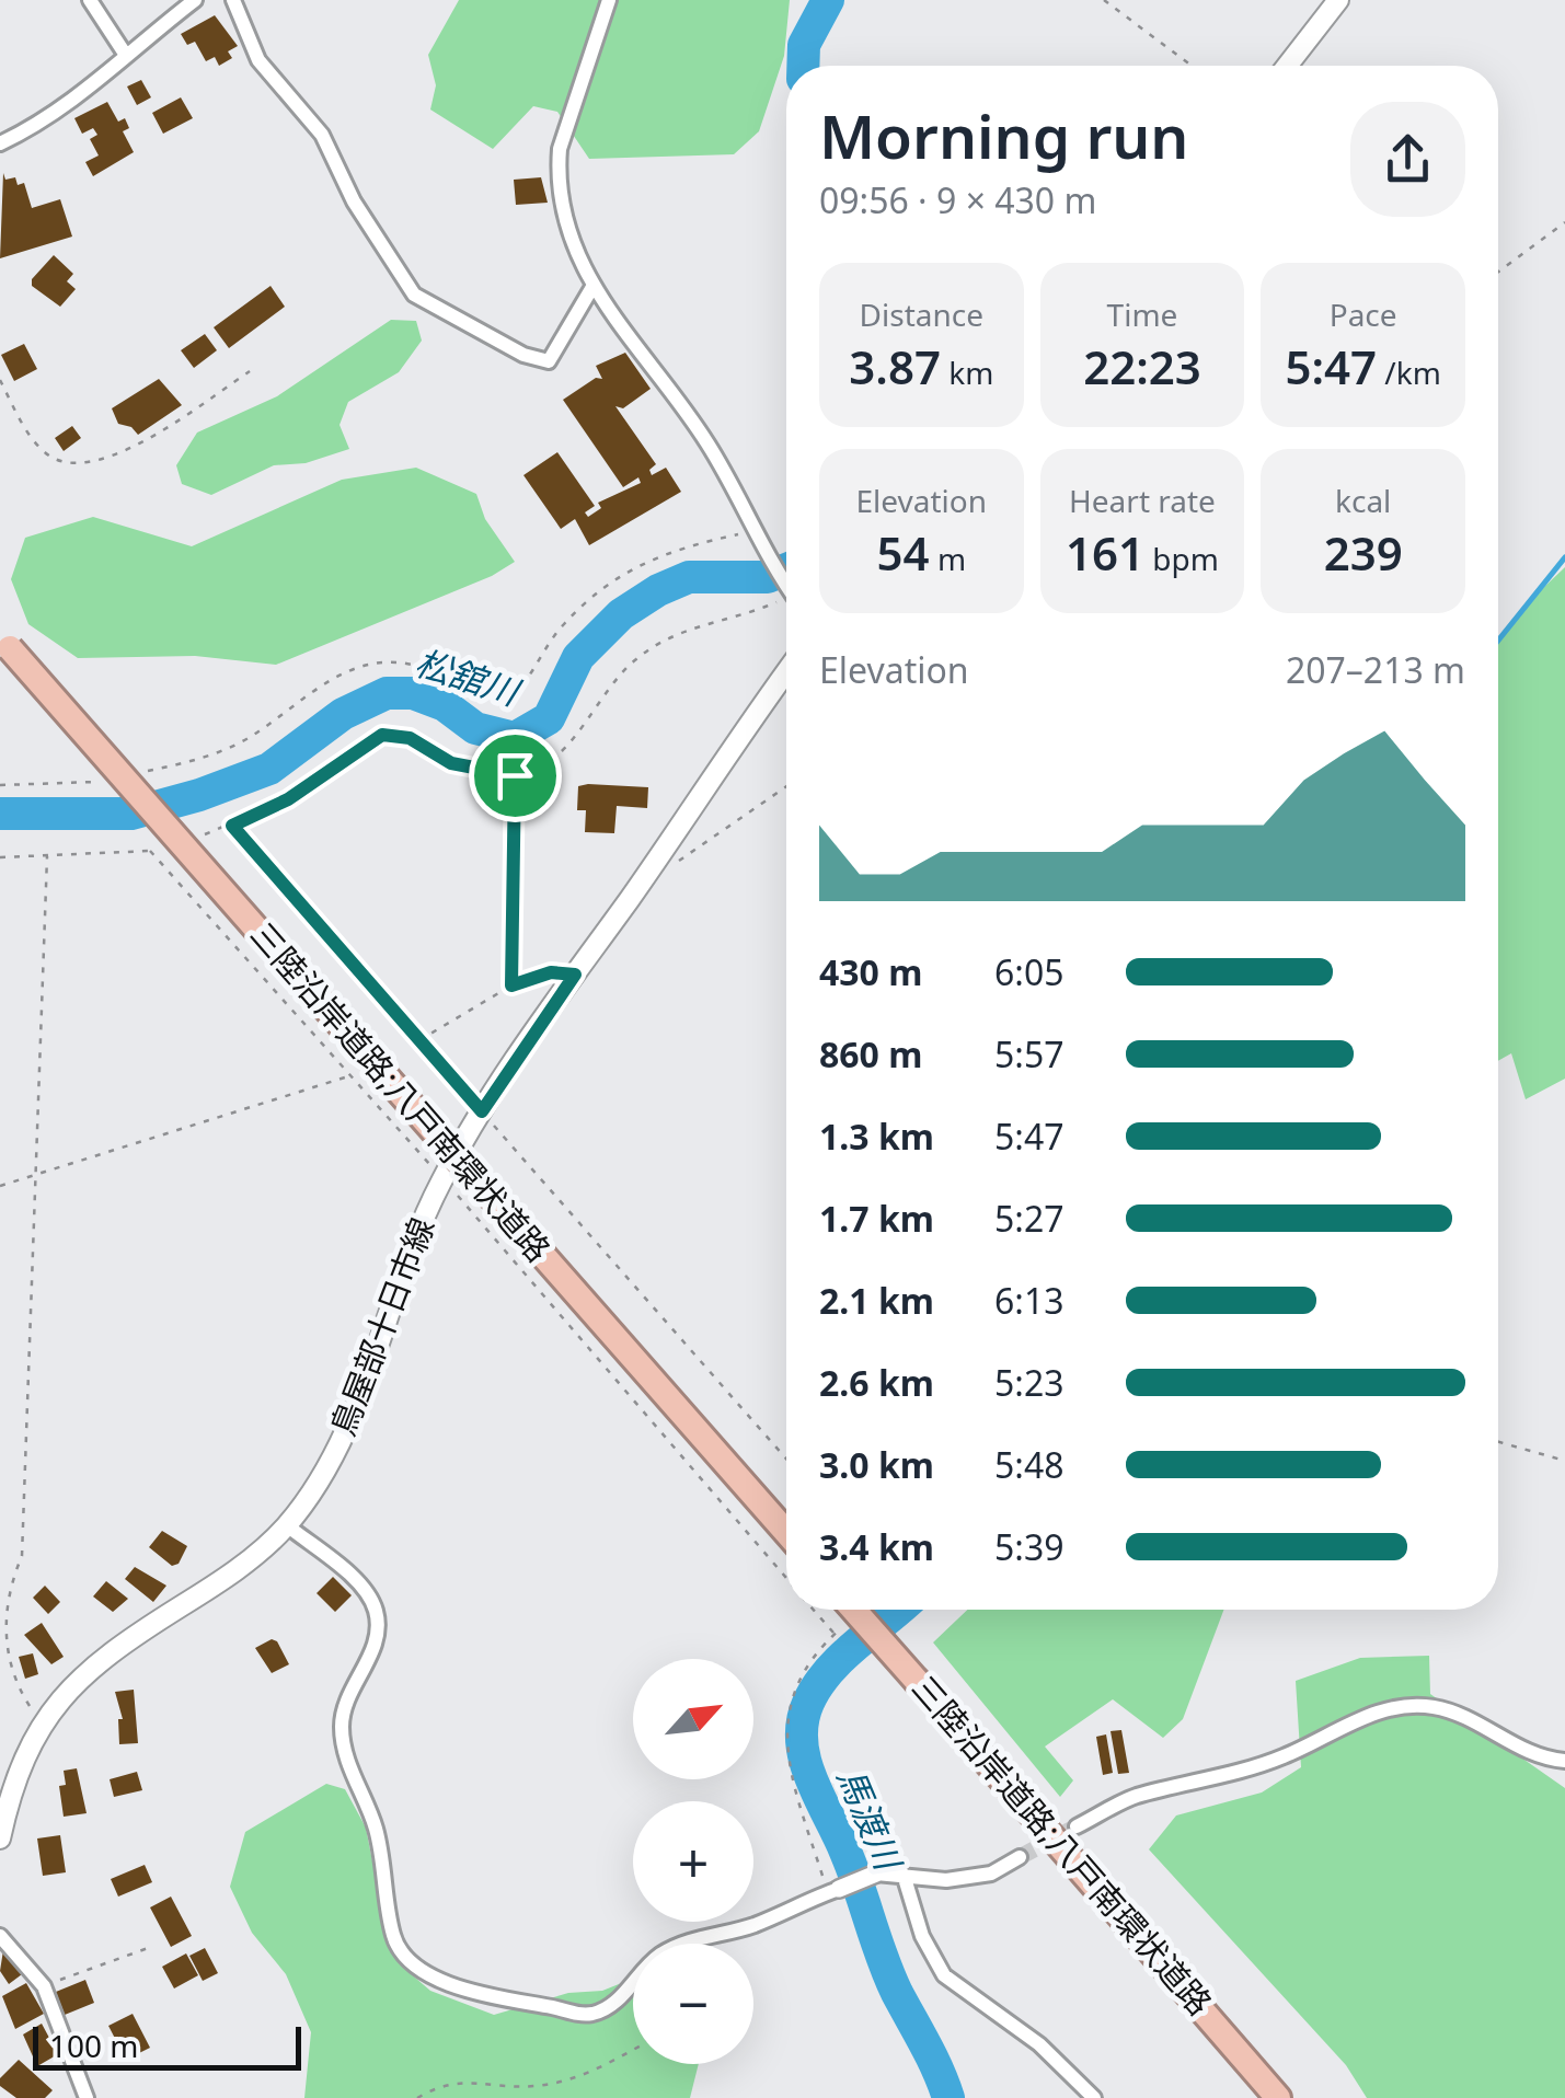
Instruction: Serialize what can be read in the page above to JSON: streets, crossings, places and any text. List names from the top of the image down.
{
  "streets": {
    "highway": ["三陸沿岸道路;八戸南環状道路"],
    "main road": ["鳥屋部十日市線"]
  },
  "water": ["松舘川", "馬渡川"],
  "scale_bar": "100 m",
  "north": "top right",
  "page": {
    "heading": ["Morning run", "09:56 · 9 × 430 m"],
    "stats": [
      ["Distance", "3.87 km"],
      ["Time", "22:23"],
      ["Pace", "5:47 /km"],
      ["Elevation", "54 m"],
      ["Heart rate", "161 bpm"],
      ["kcal", "239"]
    ],
    "chart": ["Elevation", "207–213 m"],
    "list": [
      {
        "name": "430 m",
        "note": "6:05"
      },
      {
        "name": "860 m",
        "note": "5:57"
      },
      {
        "name": "1.3 km",
        "note": "5:47"
      },
      {
        "name": "1.7 km",
        "note": "5:27"
      },
      {
        "name": "2.1 km",
        "note": "6:13"
      },
      {
        "name": "2.6 km",
        "note": "5:23"
      },
      {
        "name": "3.0 km",
        "note": "5:48"
      },
      {
        "name": "3.4 km",
        "note": "5:39"
      }
    ],
    "map_buttons": ["+", "−"],
    "scale": "100 m"
  }
}
